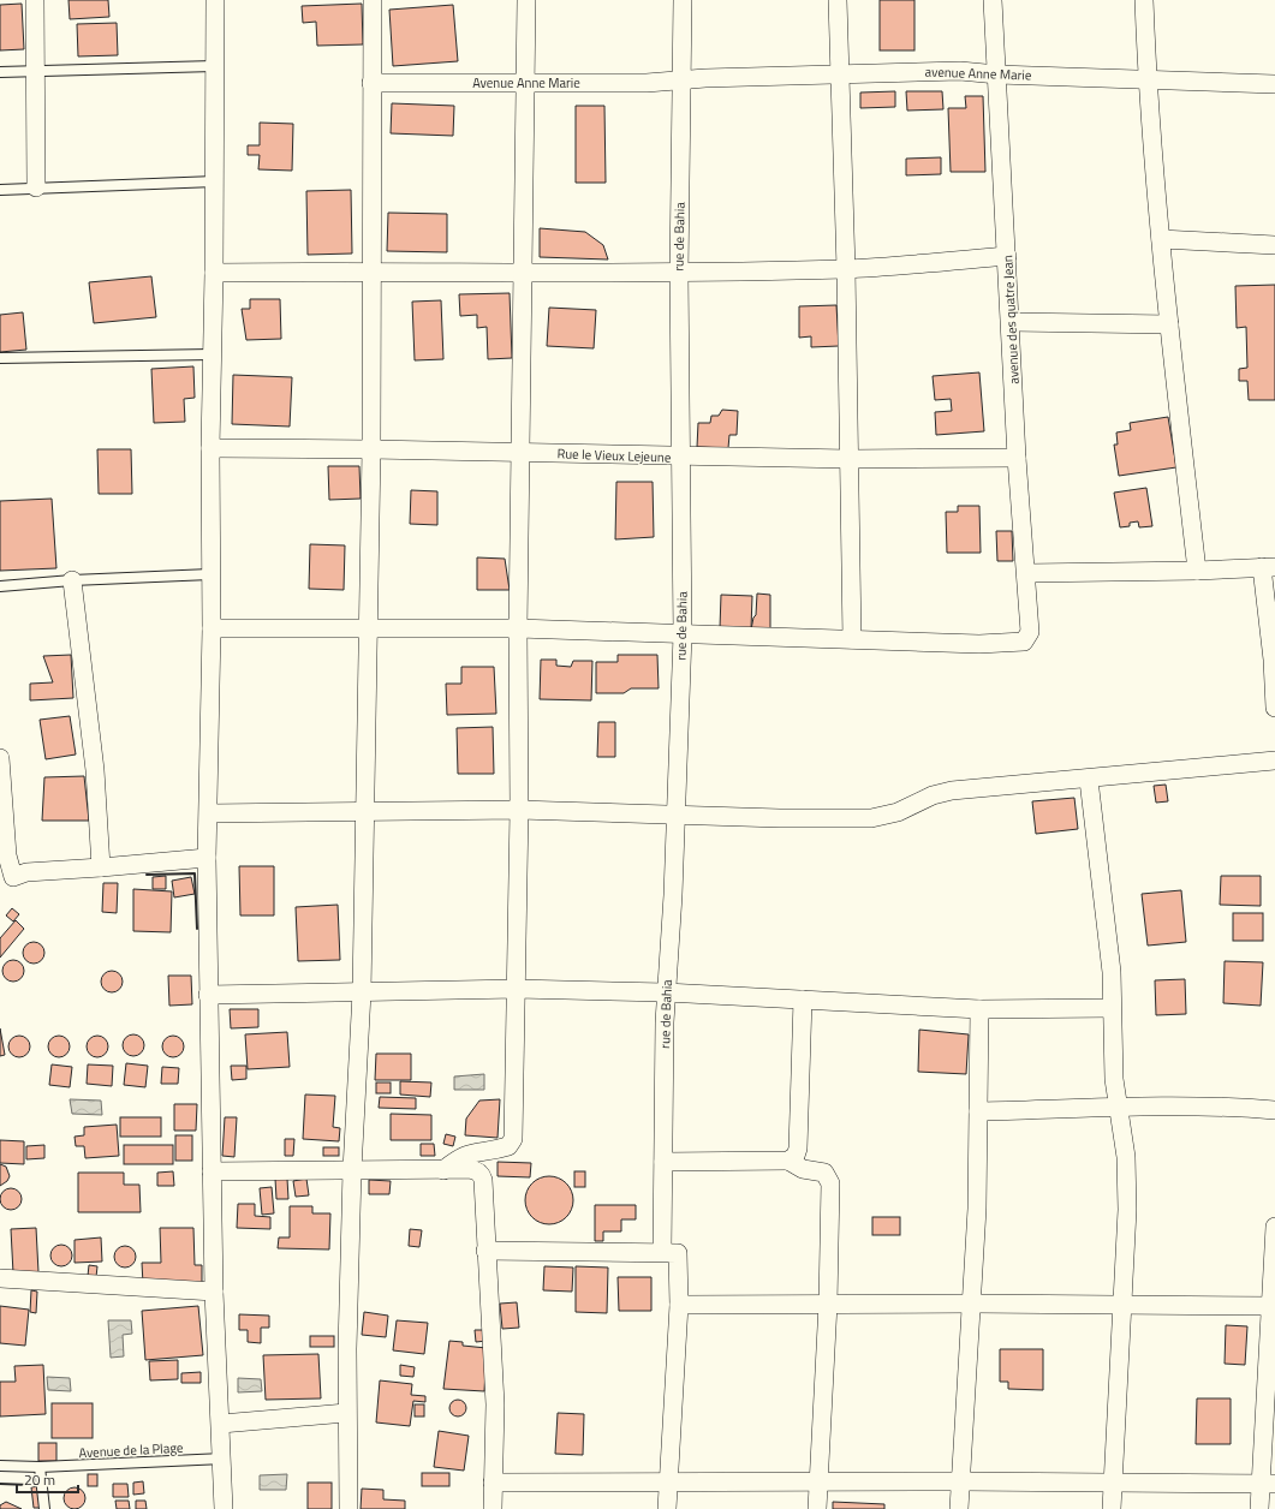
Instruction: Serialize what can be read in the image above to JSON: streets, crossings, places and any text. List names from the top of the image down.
{
  "streets": {
    "street": [
      "avenue Anne Marie",
      "Avenue Anne Marie",
      "rue de Bahia",
      "avenue des quatre Jean",
      "Rue le Vieux Lejeune"
    ],
    "lane": ["Avenue de la Plage"]
  },
  "crossings": [
    ["avenue Anne Marie", "Avenue Anne Marie"],
    ["avenue Anne Marie", "rue de Bahia"],
    ["avenue Anne Marie", "avenue des quatre Jean"],
    ["Avenue Anne Marie", "rue de Bahia"],
    ["rue de Bahia", "Rue le Vieux Lejeune"],
    ["avenue des quatre Jean", "Rue le Vieux Lejeune"]
  ],
  "scale_bar": "20 m"
}
